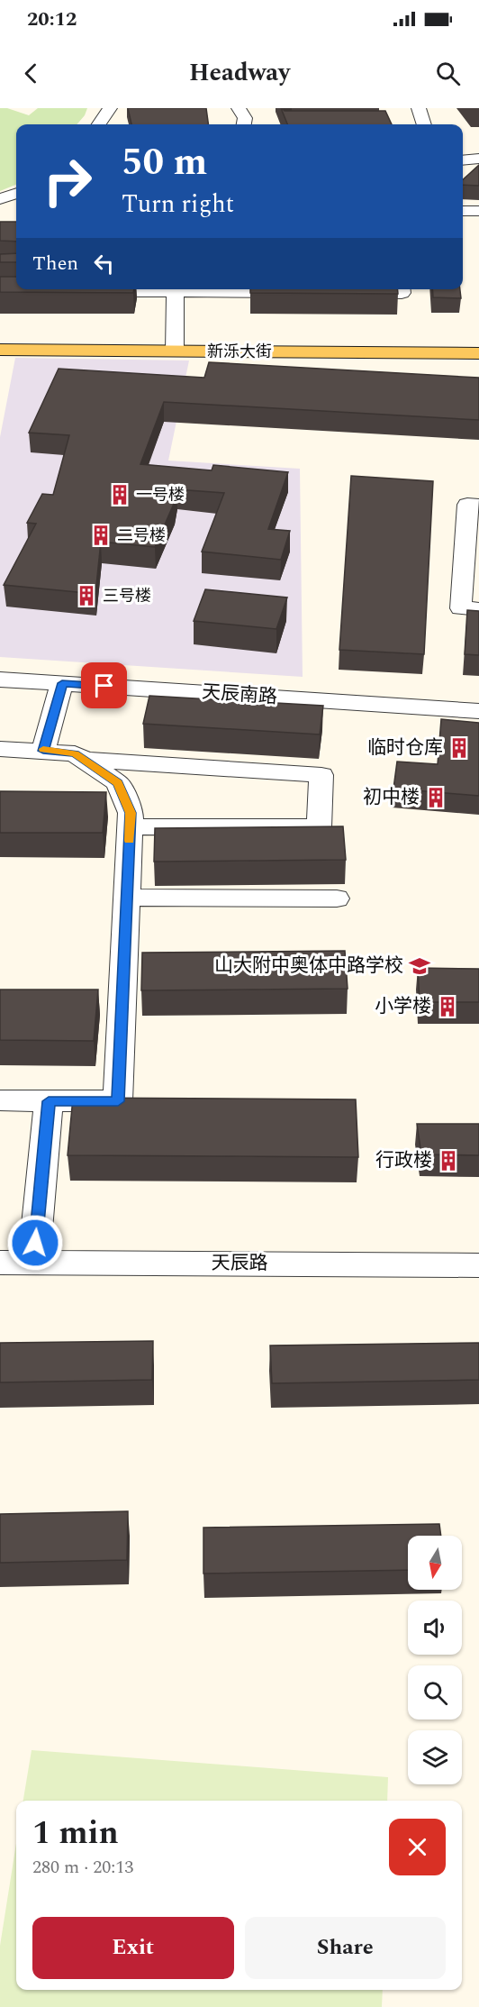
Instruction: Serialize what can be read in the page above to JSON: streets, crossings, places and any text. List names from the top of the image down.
{
  "streets": {
    "main road": ["新泺大街"],
    "street": ["天辰南路", "天辰路"]
  },
  "places": {
    "building": [
      "一号楼",
      "二号楼",
      "三号楼",
      "临时仓库",
      "初中楼",
      "小学楼",
      "行政楼"
    ],
    "school or university": ["山大附中奥体中路学校"]
  },
  "north": "bottom",
  "page": {
    "status": "20:12",
    "header": "Headway",
    "turn": ["50 m", "Turn right"],
    "then": "Then",
    "heading": ["1 min", "280 m · 20:13"],
    "buttons": ["Exit", "Share"]
  }
}
